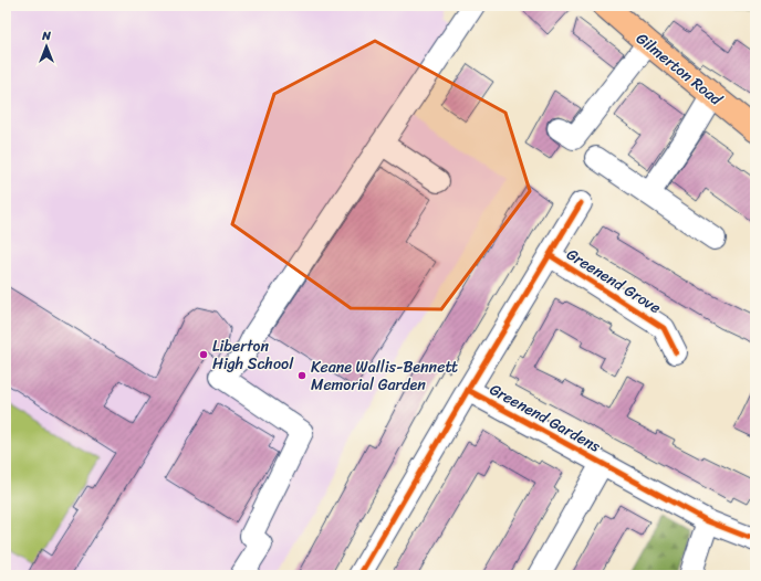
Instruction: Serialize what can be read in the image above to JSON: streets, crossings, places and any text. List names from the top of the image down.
{
  "streets": {
    "main road": ["Gilmerton Road"],
    "street": ["Greenend Grove", "Greenend Gardens"]
  },
  "crossings": [
    ["Greenend Grove", "Greenend Gardens"]
  ],
  "places": ["Liberton High School", "Keane Wallis-Bennett Memorial Garden"],
  "north": "top"
}
